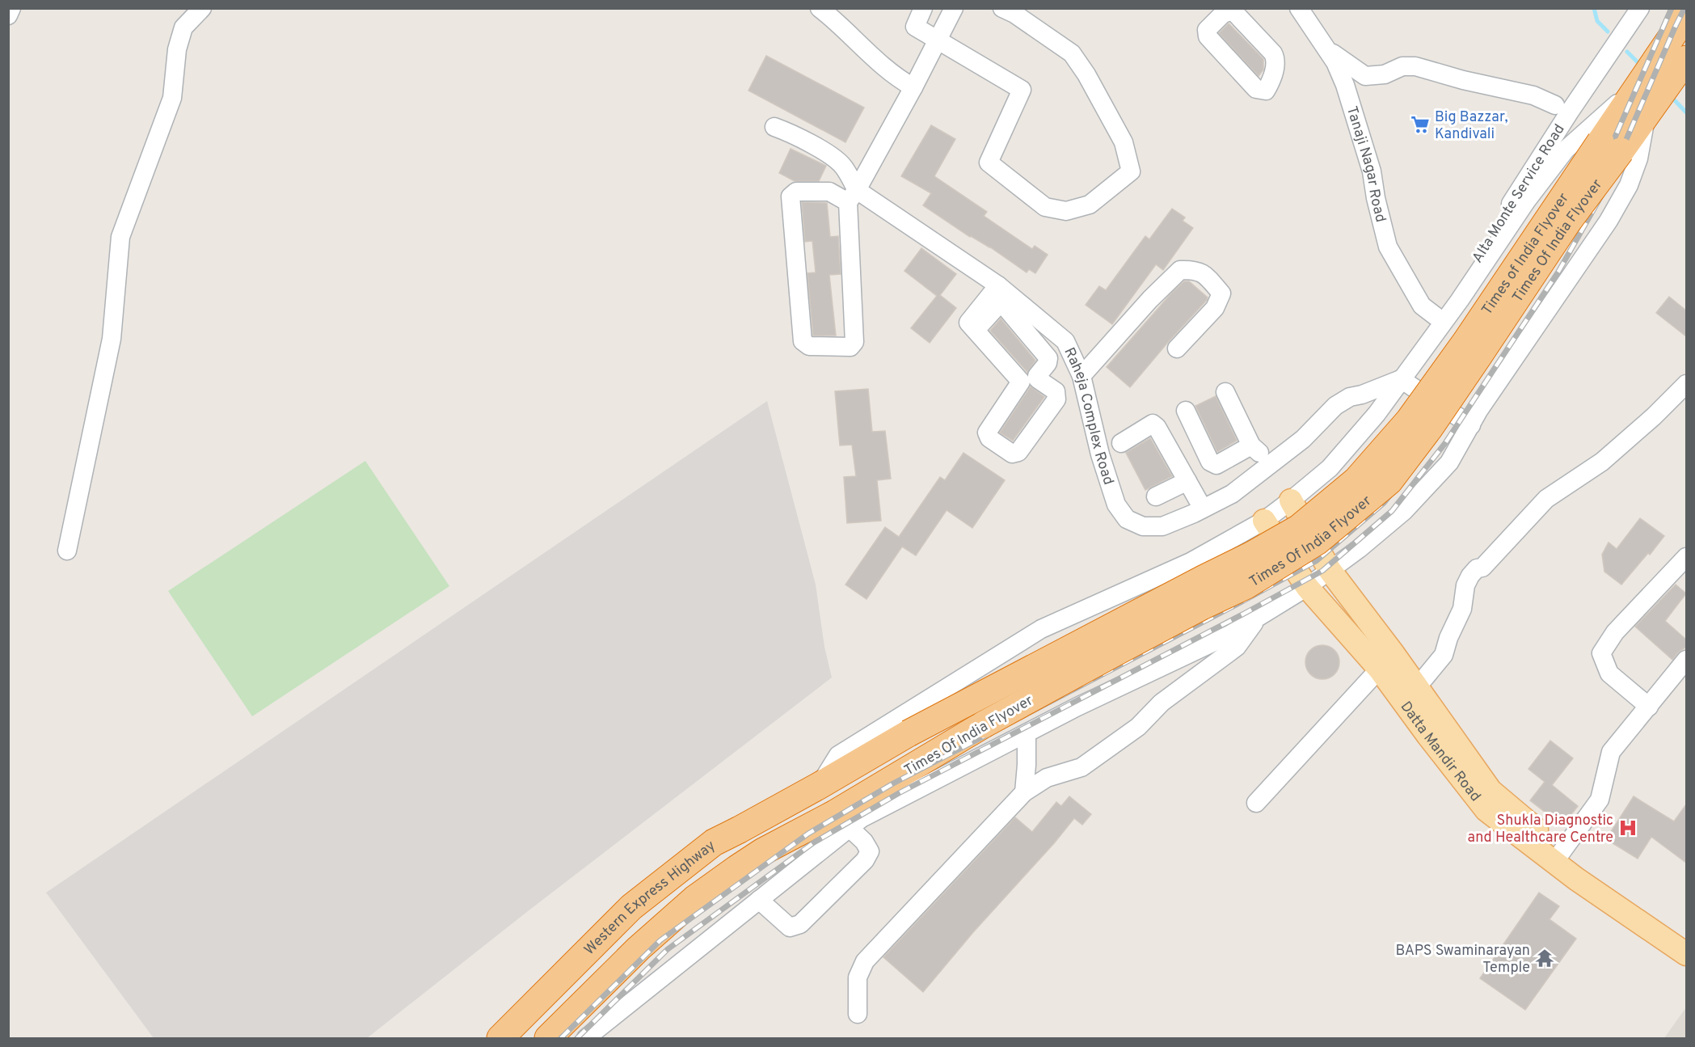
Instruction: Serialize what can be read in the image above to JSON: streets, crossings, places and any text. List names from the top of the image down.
{
  "streets": {
    "highway": ["Times Of India Flyover", "Times of India Flyover", "Western Express Highway"],
    "main road": ["Datta Mandir Road"],
    "street": ["Tanaji Nagar Road", "Alta Monte Service Road", "Raheja Complex Road"]
  },
  "crossings": [
    ["Tanaji Nagar Road", "Alta Monte Service Road"],
    ["Alta Monte Service Road", "Raheja Complex Road"],
    ["Times Of India Flyover", "Times of India Flyover"],
    ["Times Of India Flyover", "Western Express Highway"]
  ],
  "places": {
    "supermarket": ["Big Bazzar, Kandivali"],
    "hospital": ["Shukla Diagnostic and Healthcare Centre"],
    "temple": ["BAPS Swaminarayan Temple"]
  }
}
